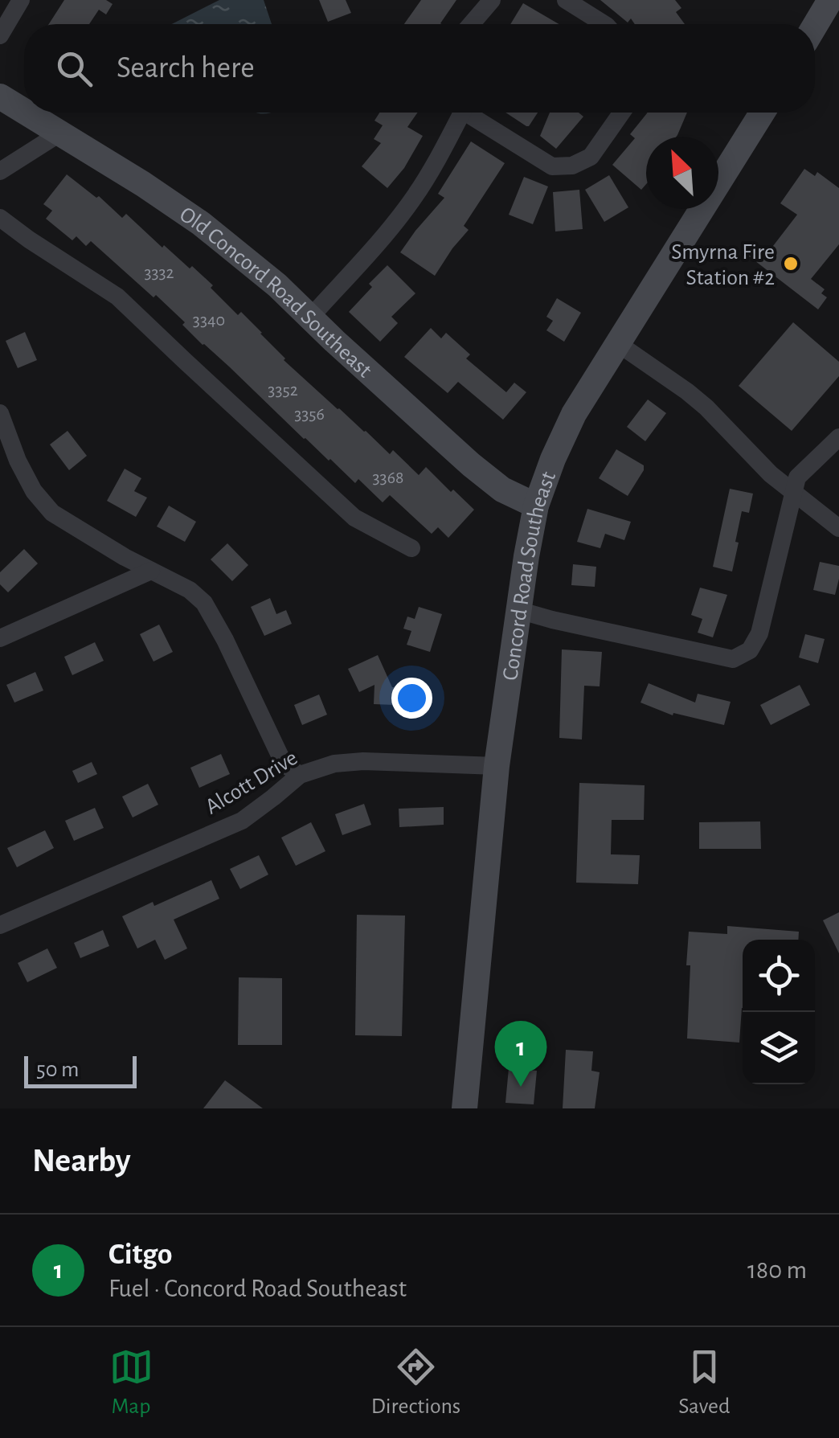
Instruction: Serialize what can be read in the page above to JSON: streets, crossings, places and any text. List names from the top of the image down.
{
  "streets": {
    "street": ["Old Concord Road Southeast", "Concord Road Southeast", "Alcott Drive"]
  },
  "crossings": [
    ["Old Concord Road Southeast", "Concord Road Southeast"],
    ["Concord Road Southeast", "Alcott Drive"]
  ],
  "places": ["Smyrna Fire Station #2"],
  "house_numbers": [
    "3332",
    "3340",
    "3352",
    "3356",
    "3368"
  ],
  "scale_bar": "50 m",
  "north": "top left",
  "page": {
    "search": "Search here",
    "pins": "1",
    "scale": "50 m",
    "heading": "Nearby",
    "list": [
      {
        "mark": "1",
        "name": "Citgo",
        "note": "Fuel · Concord Road Southeast",
        "value": "180 m"
      }
    ],
    "nav": ["Map", "Directions", "Saved"]
  }
}
